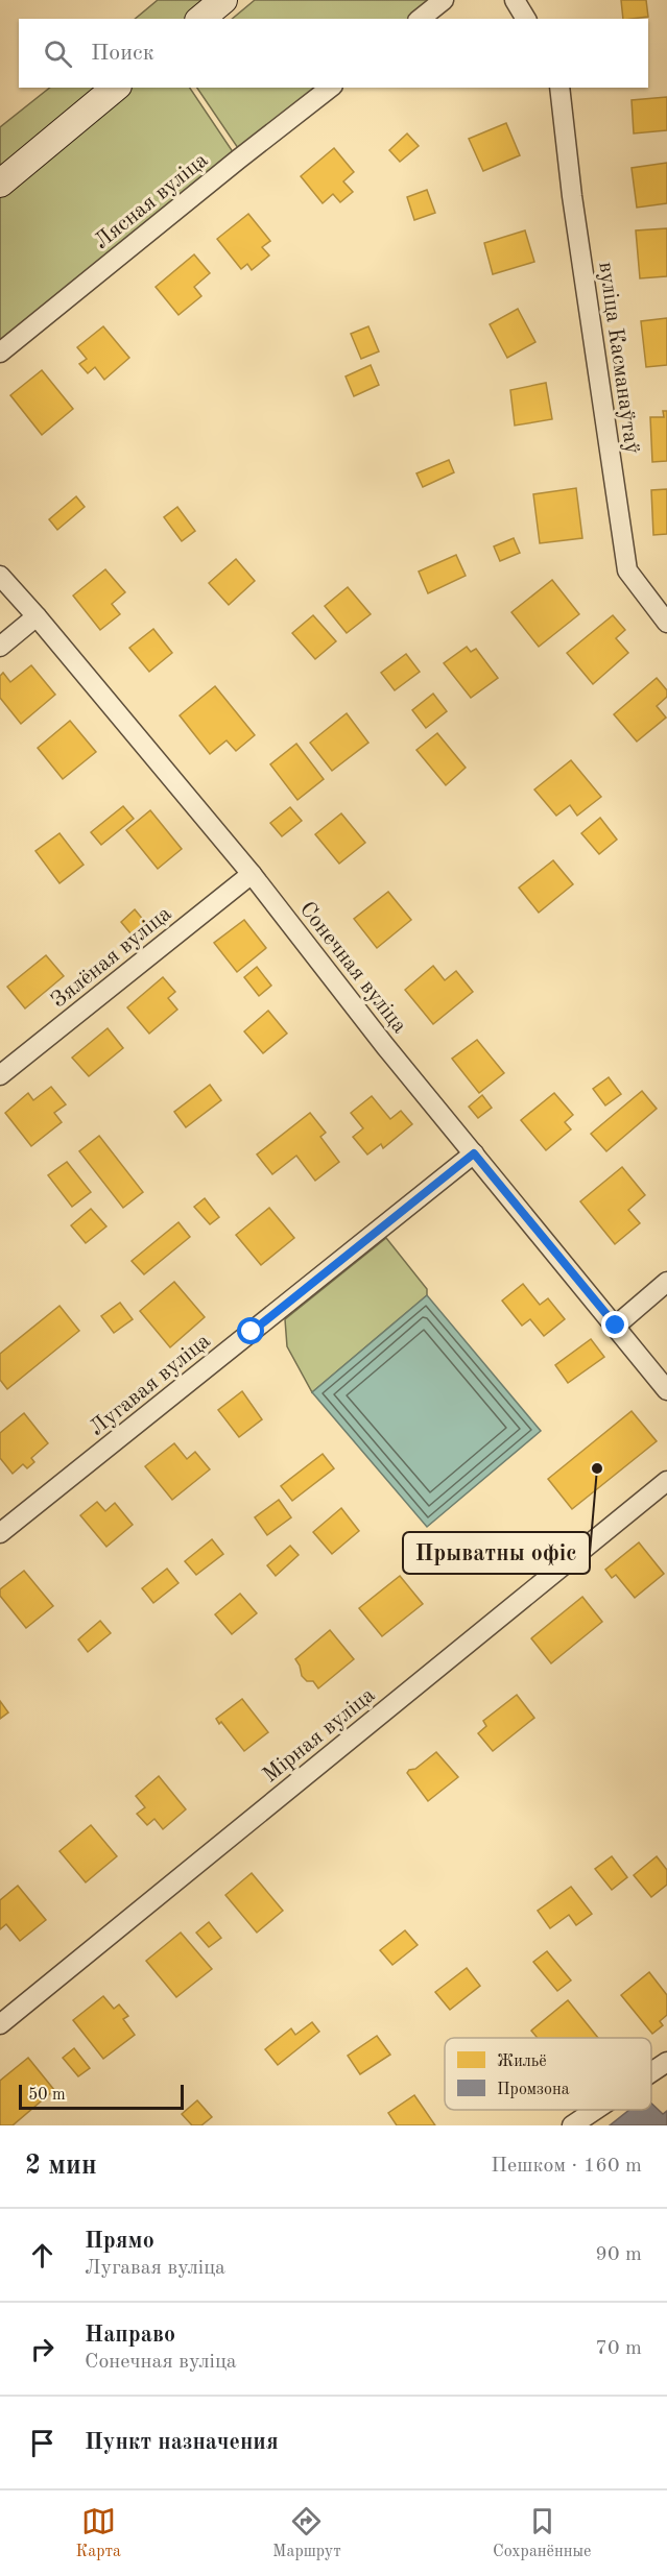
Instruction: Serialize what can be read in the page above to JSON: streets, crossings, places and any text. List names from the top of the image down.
{
  "streets": {
    "street": [
      "Лясная вуліца",
      "вуліца Касманаўтаў",
      "Зялёная вуліца",
      "Сонечная вуліца",
      "Лугавая вуліца",
      "Мірная вуліца"
    ]
  },
  "crossings": [
    ["Зялёная вуліца", "Сонечная вуліца"],
    ["Сонечная вуліца", "Лугавая вуліца"]
  ],
  "places": ["Прыватны офіс"],
  "legend": ["Жильё", "Промзона"],
  "scale_bar": "50 m",
  "page": {
    "search": "Поиск",
    "scale": "50 m",
    "heading": ["2 мин", "Пешком · 160 m"],
    "list": [
      ["Прямо", "Лугавая вуліца", "90 m"],
      ["Направо", "Сонечная вуліца", "70 m"],
      "Пункт назначения"
    ],
    "nav": ["Карта", "Маршрут", "Сохранённые"]
  }
}
